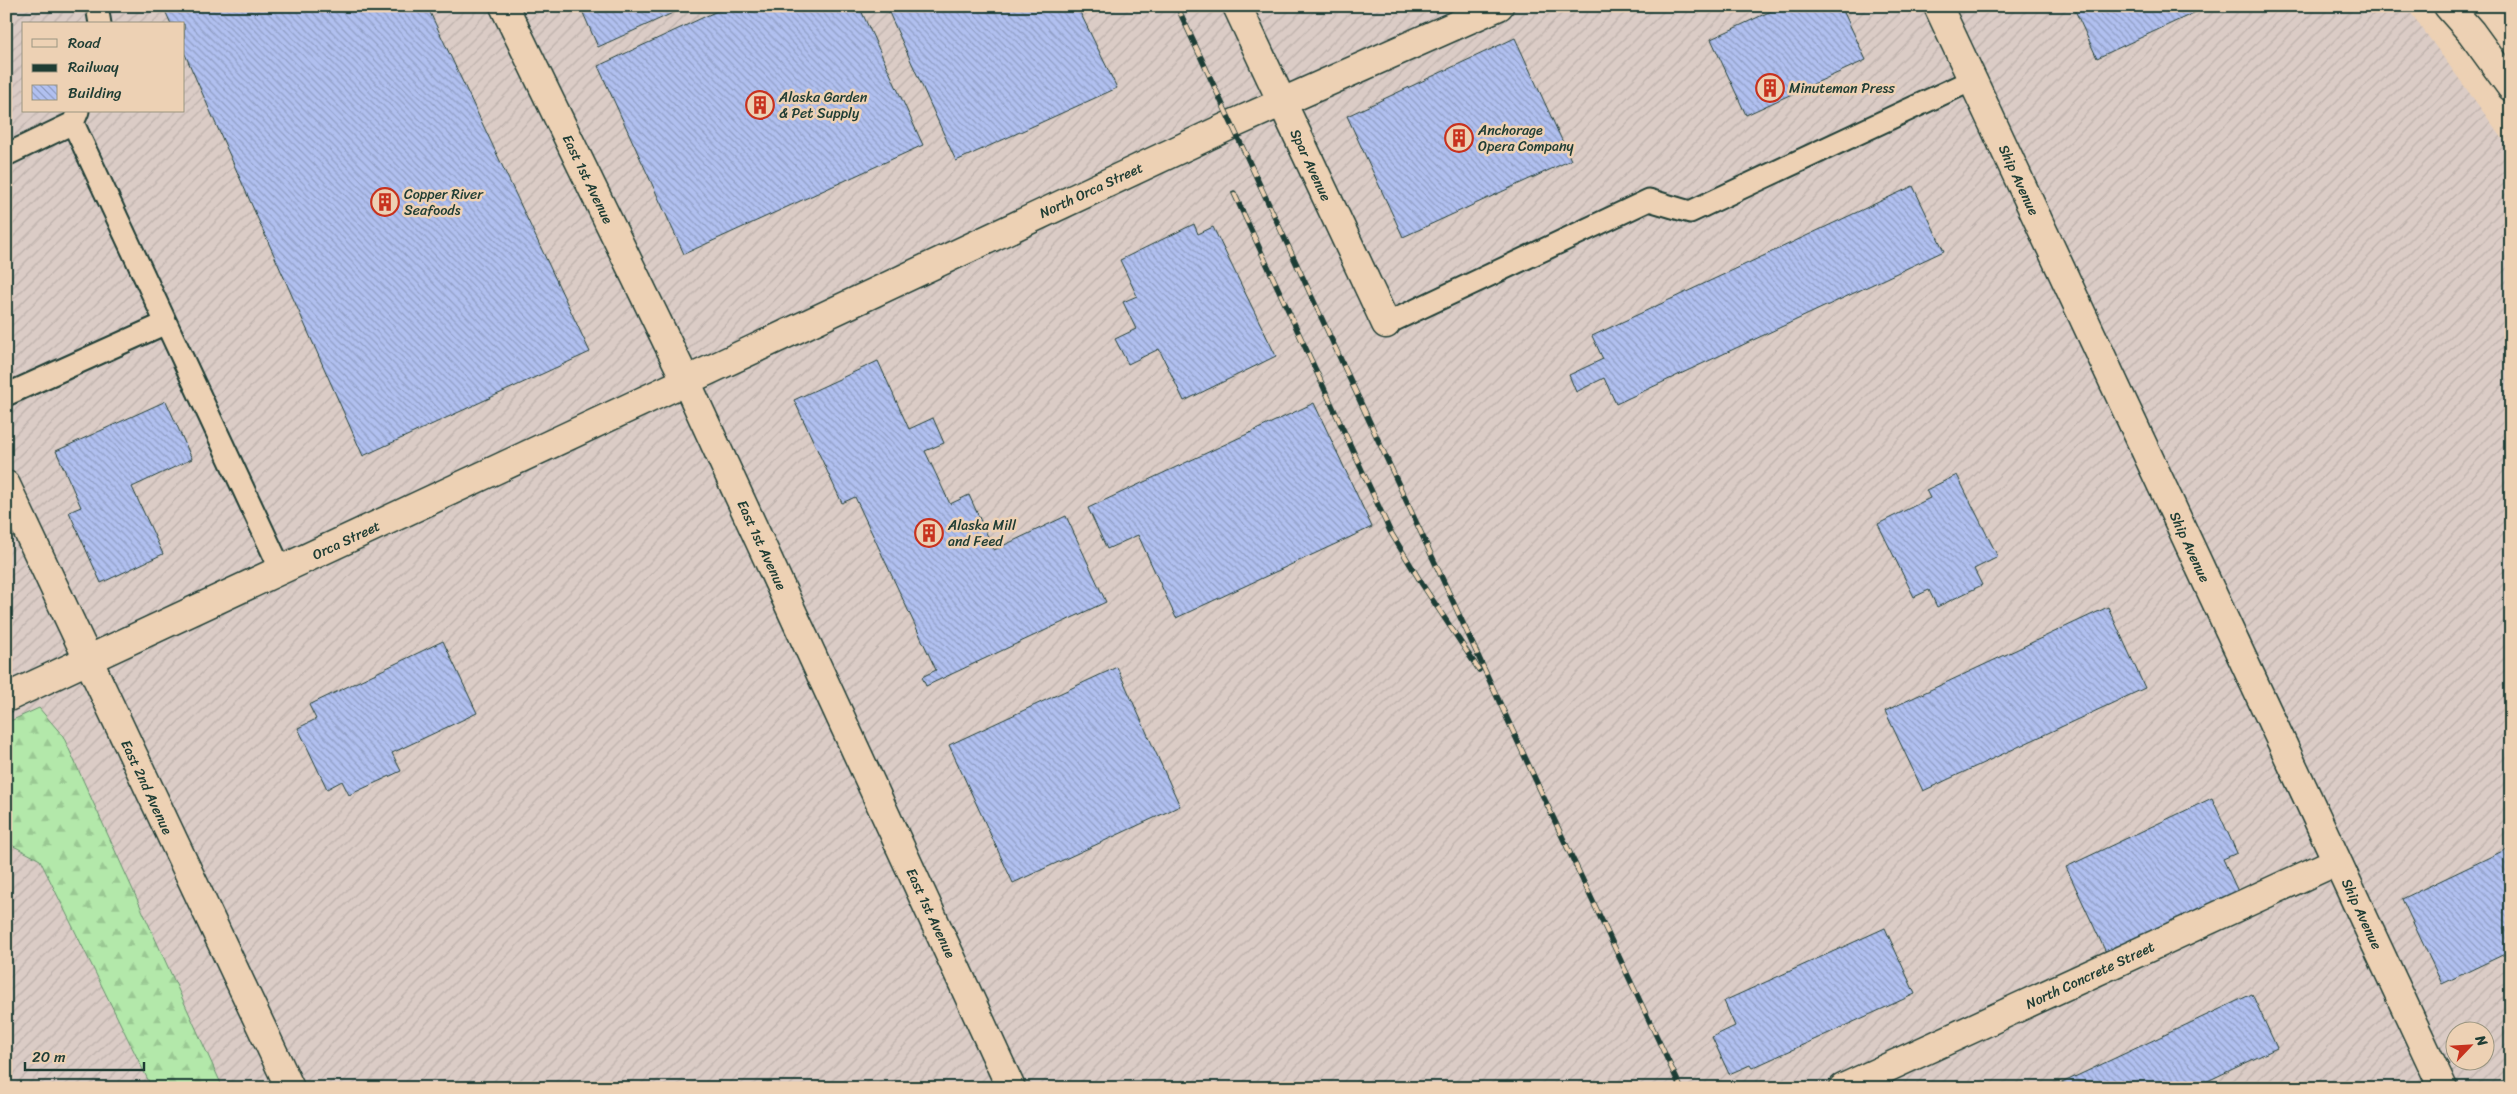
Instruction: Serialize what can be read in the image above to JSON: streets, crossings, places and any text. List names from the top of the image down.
{
  "streets": {
    "street": [
      "Spar Avenue",
      "East 1st Avenue",
      "Ship Avenue",
      "North Orca Street",
      "Orca Street",
      "East 2nd Avenue",
      "North Concrete Street"
    ]
  },
  "crossings": [
    ["Spar Avenue", "North Orca Street"],
    ["East 1st Avenue", "North Orca Street"],
    ["East 1st Avenue", "Orca Street"],
    ["Ship Avenue", "North Concrete Street"],
    ["North Orca Street", "Orca Street"],
    ["Orca Street", "East 2nd Avenue"]
  ],
  "places": {
    "building": [
      "Minuteman Press",
      "Alaska Garden & Pet Supply",
      "Anchorage Opera Company",
      "Copper River Seafoods",
      "Alaska Mill and Feed"
    ]
  },
  "legend": ["Road", "Railway", "Building"],
  "scale_bar": "20 m",
  "north": "top right"
}
